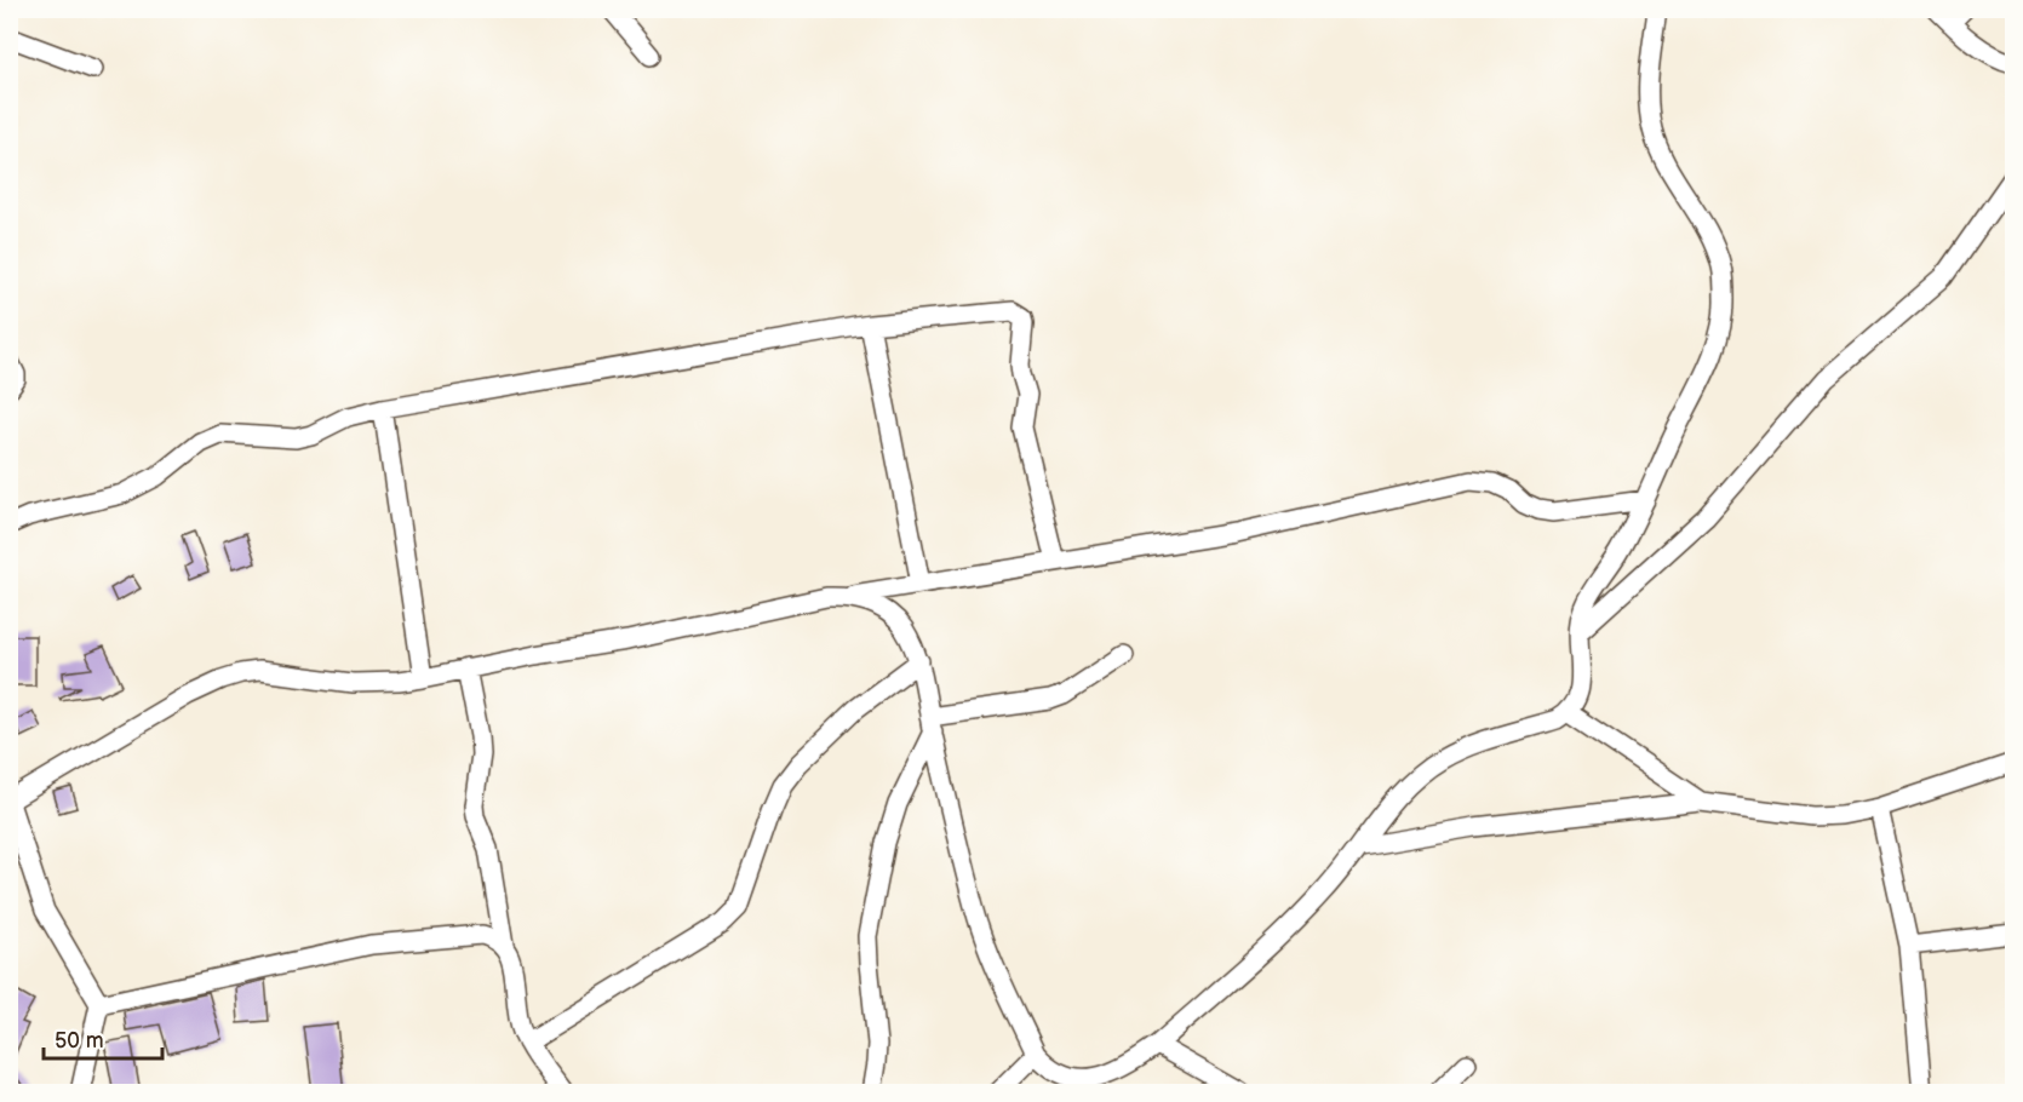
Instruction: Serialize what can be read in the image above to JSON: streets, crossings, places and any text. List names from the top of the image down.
{
  "scale_bar": "50 m"
}
